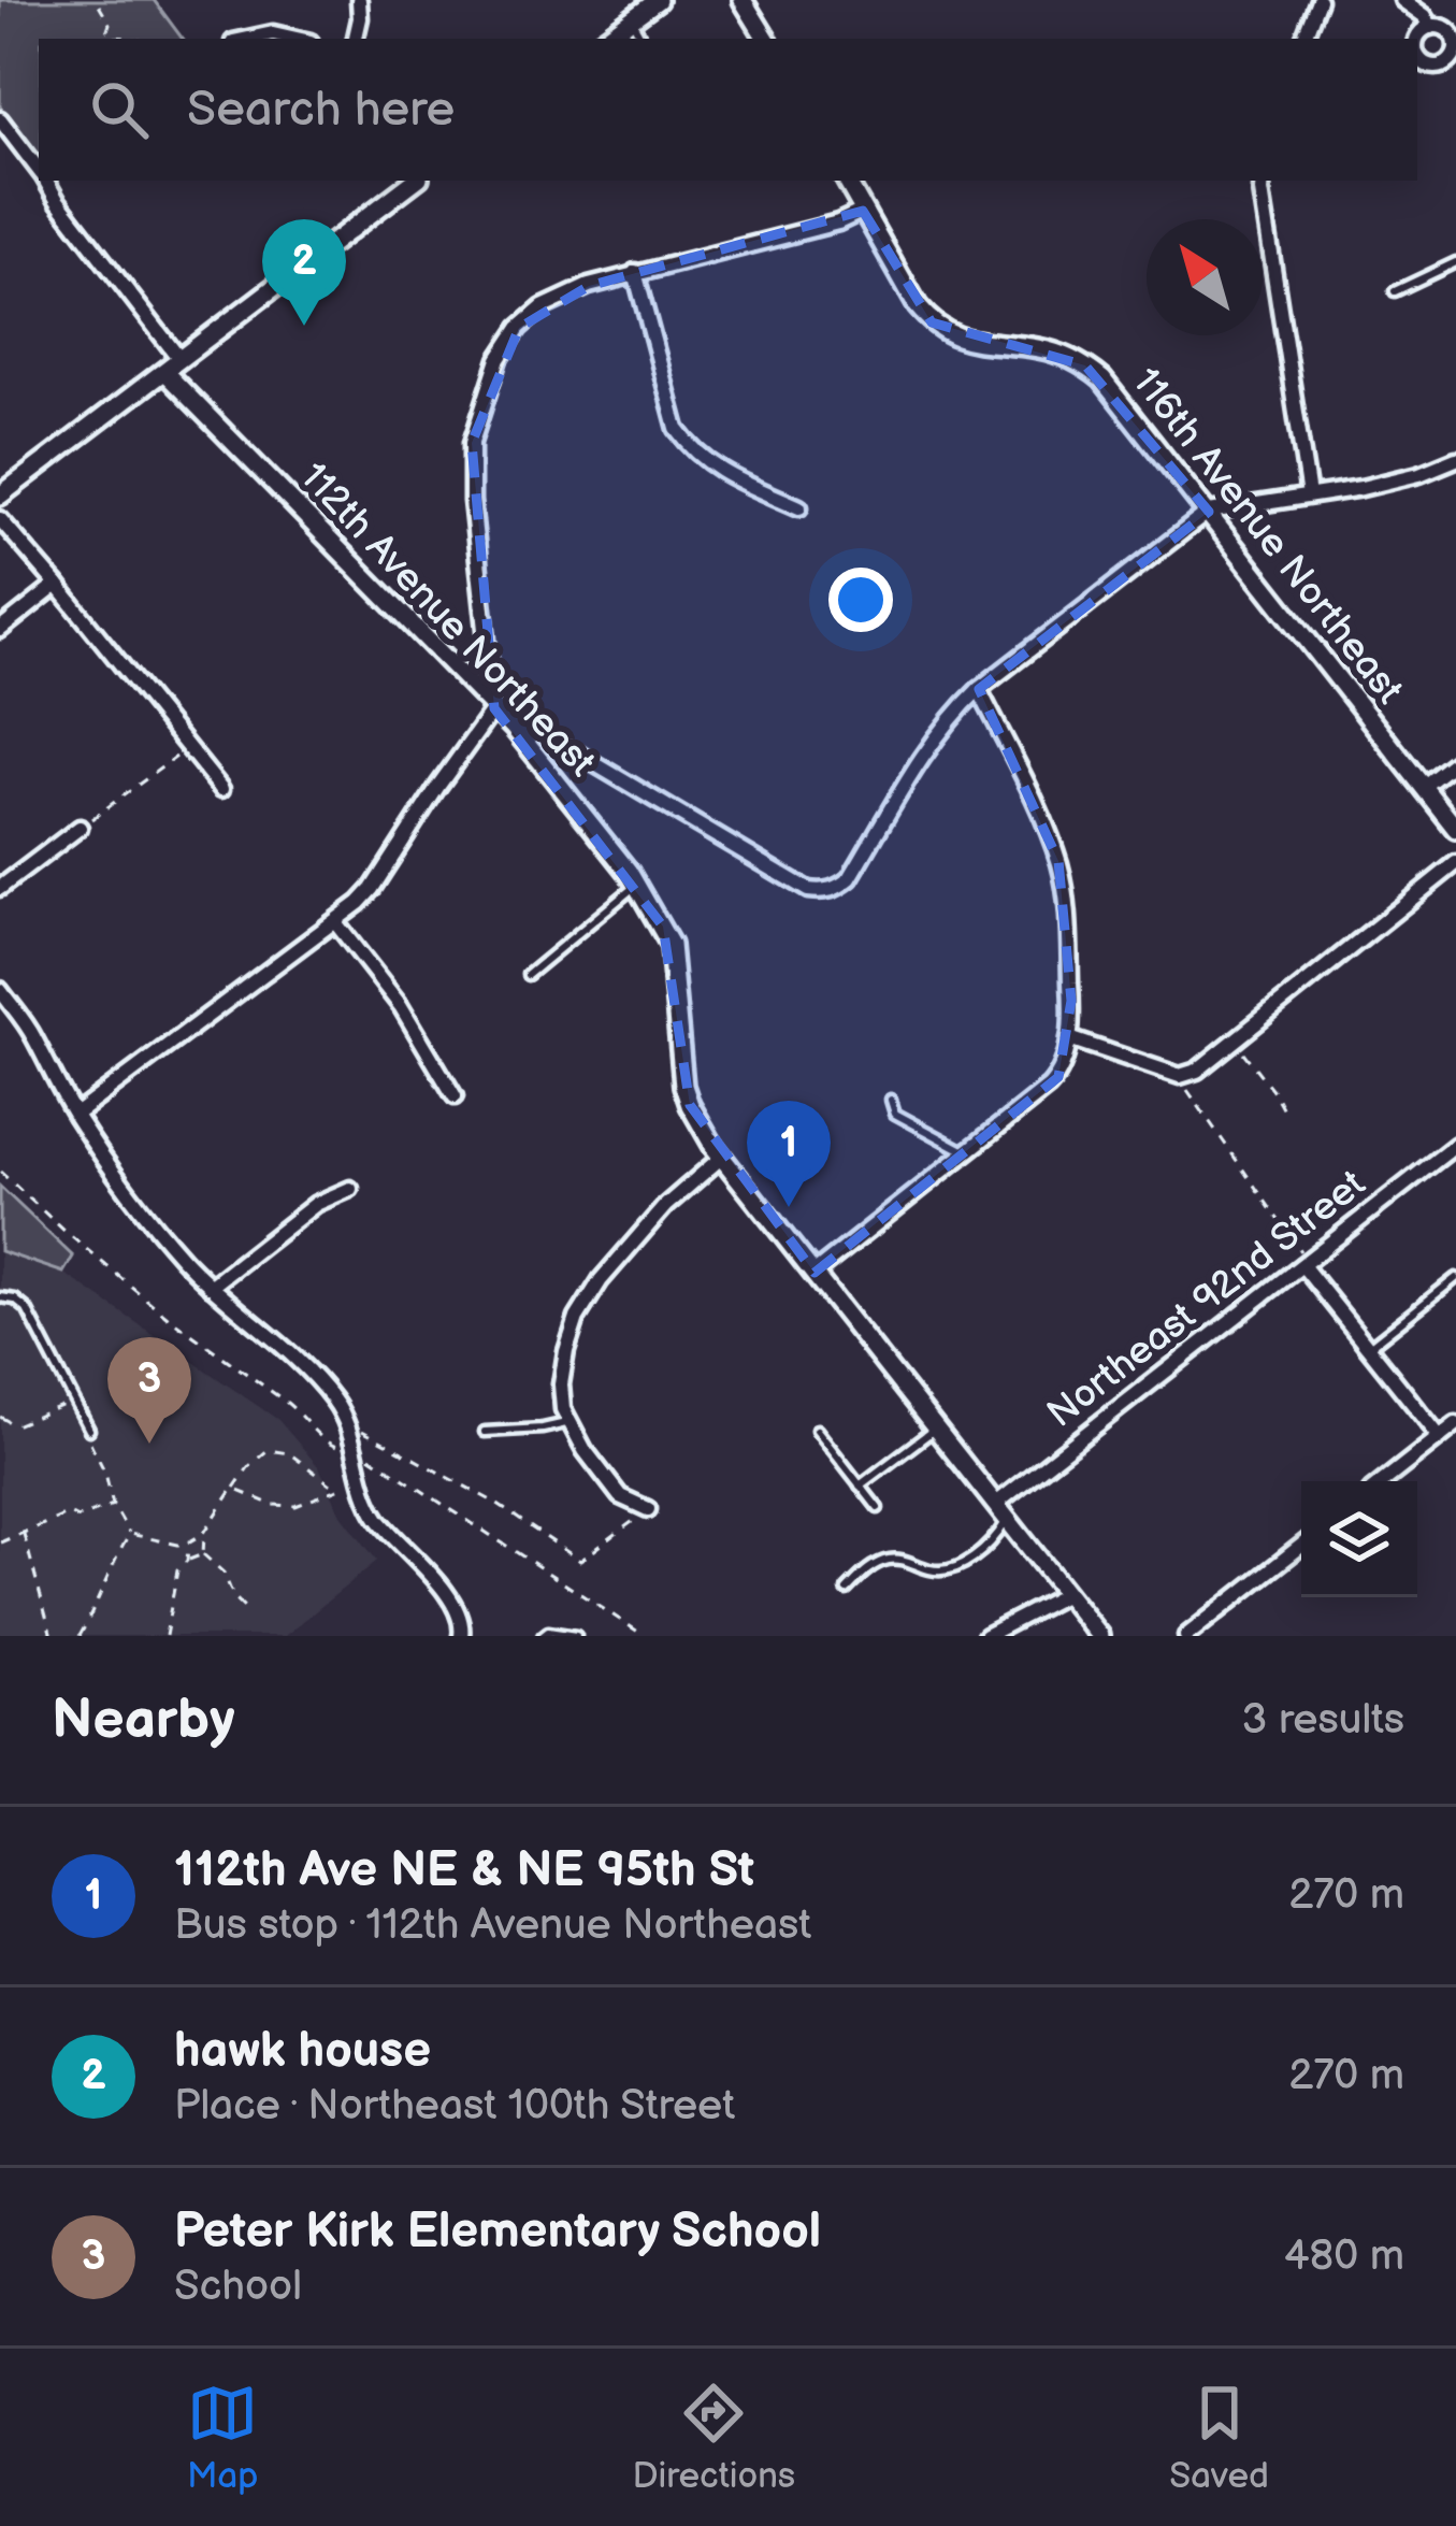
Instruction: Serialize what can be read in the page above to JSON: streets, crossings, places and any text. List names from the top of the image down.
{
  "streets": {
    "street": ["116th Avenue Northeast", "112th Avenue Northeast", "Northeast 92nd Street"]
  },
  "crossings": [
    ["112th Avenue Northeast", "Northeast 92nd Street"]
  ],
  "north": "top left",
  "page": {
    "search": "Search here",
    "pins": ["2", "1", "3"],
    "heading": ["Nearby", "3 results"],
    "list": [
      {
        "mark": "1",
        "name": "112th Ave NE & NE 95th St",
        "note": "Bus stop · 112th Avenue Northeast",
        "value": "270 m"
      },
      {
        "mark": "2",
        "name": "hawk house",
        "note": "Place · Northeast 100th Street",
        "value": "270 m"
      },
      {
        "mark": "3",
        "name": "Peter Kirk Elementary School",
        "note": "School",
        "value": "480 m"
      }
    ],
    "nav": ["Map", "Directions", "Saved"]
  }
}
